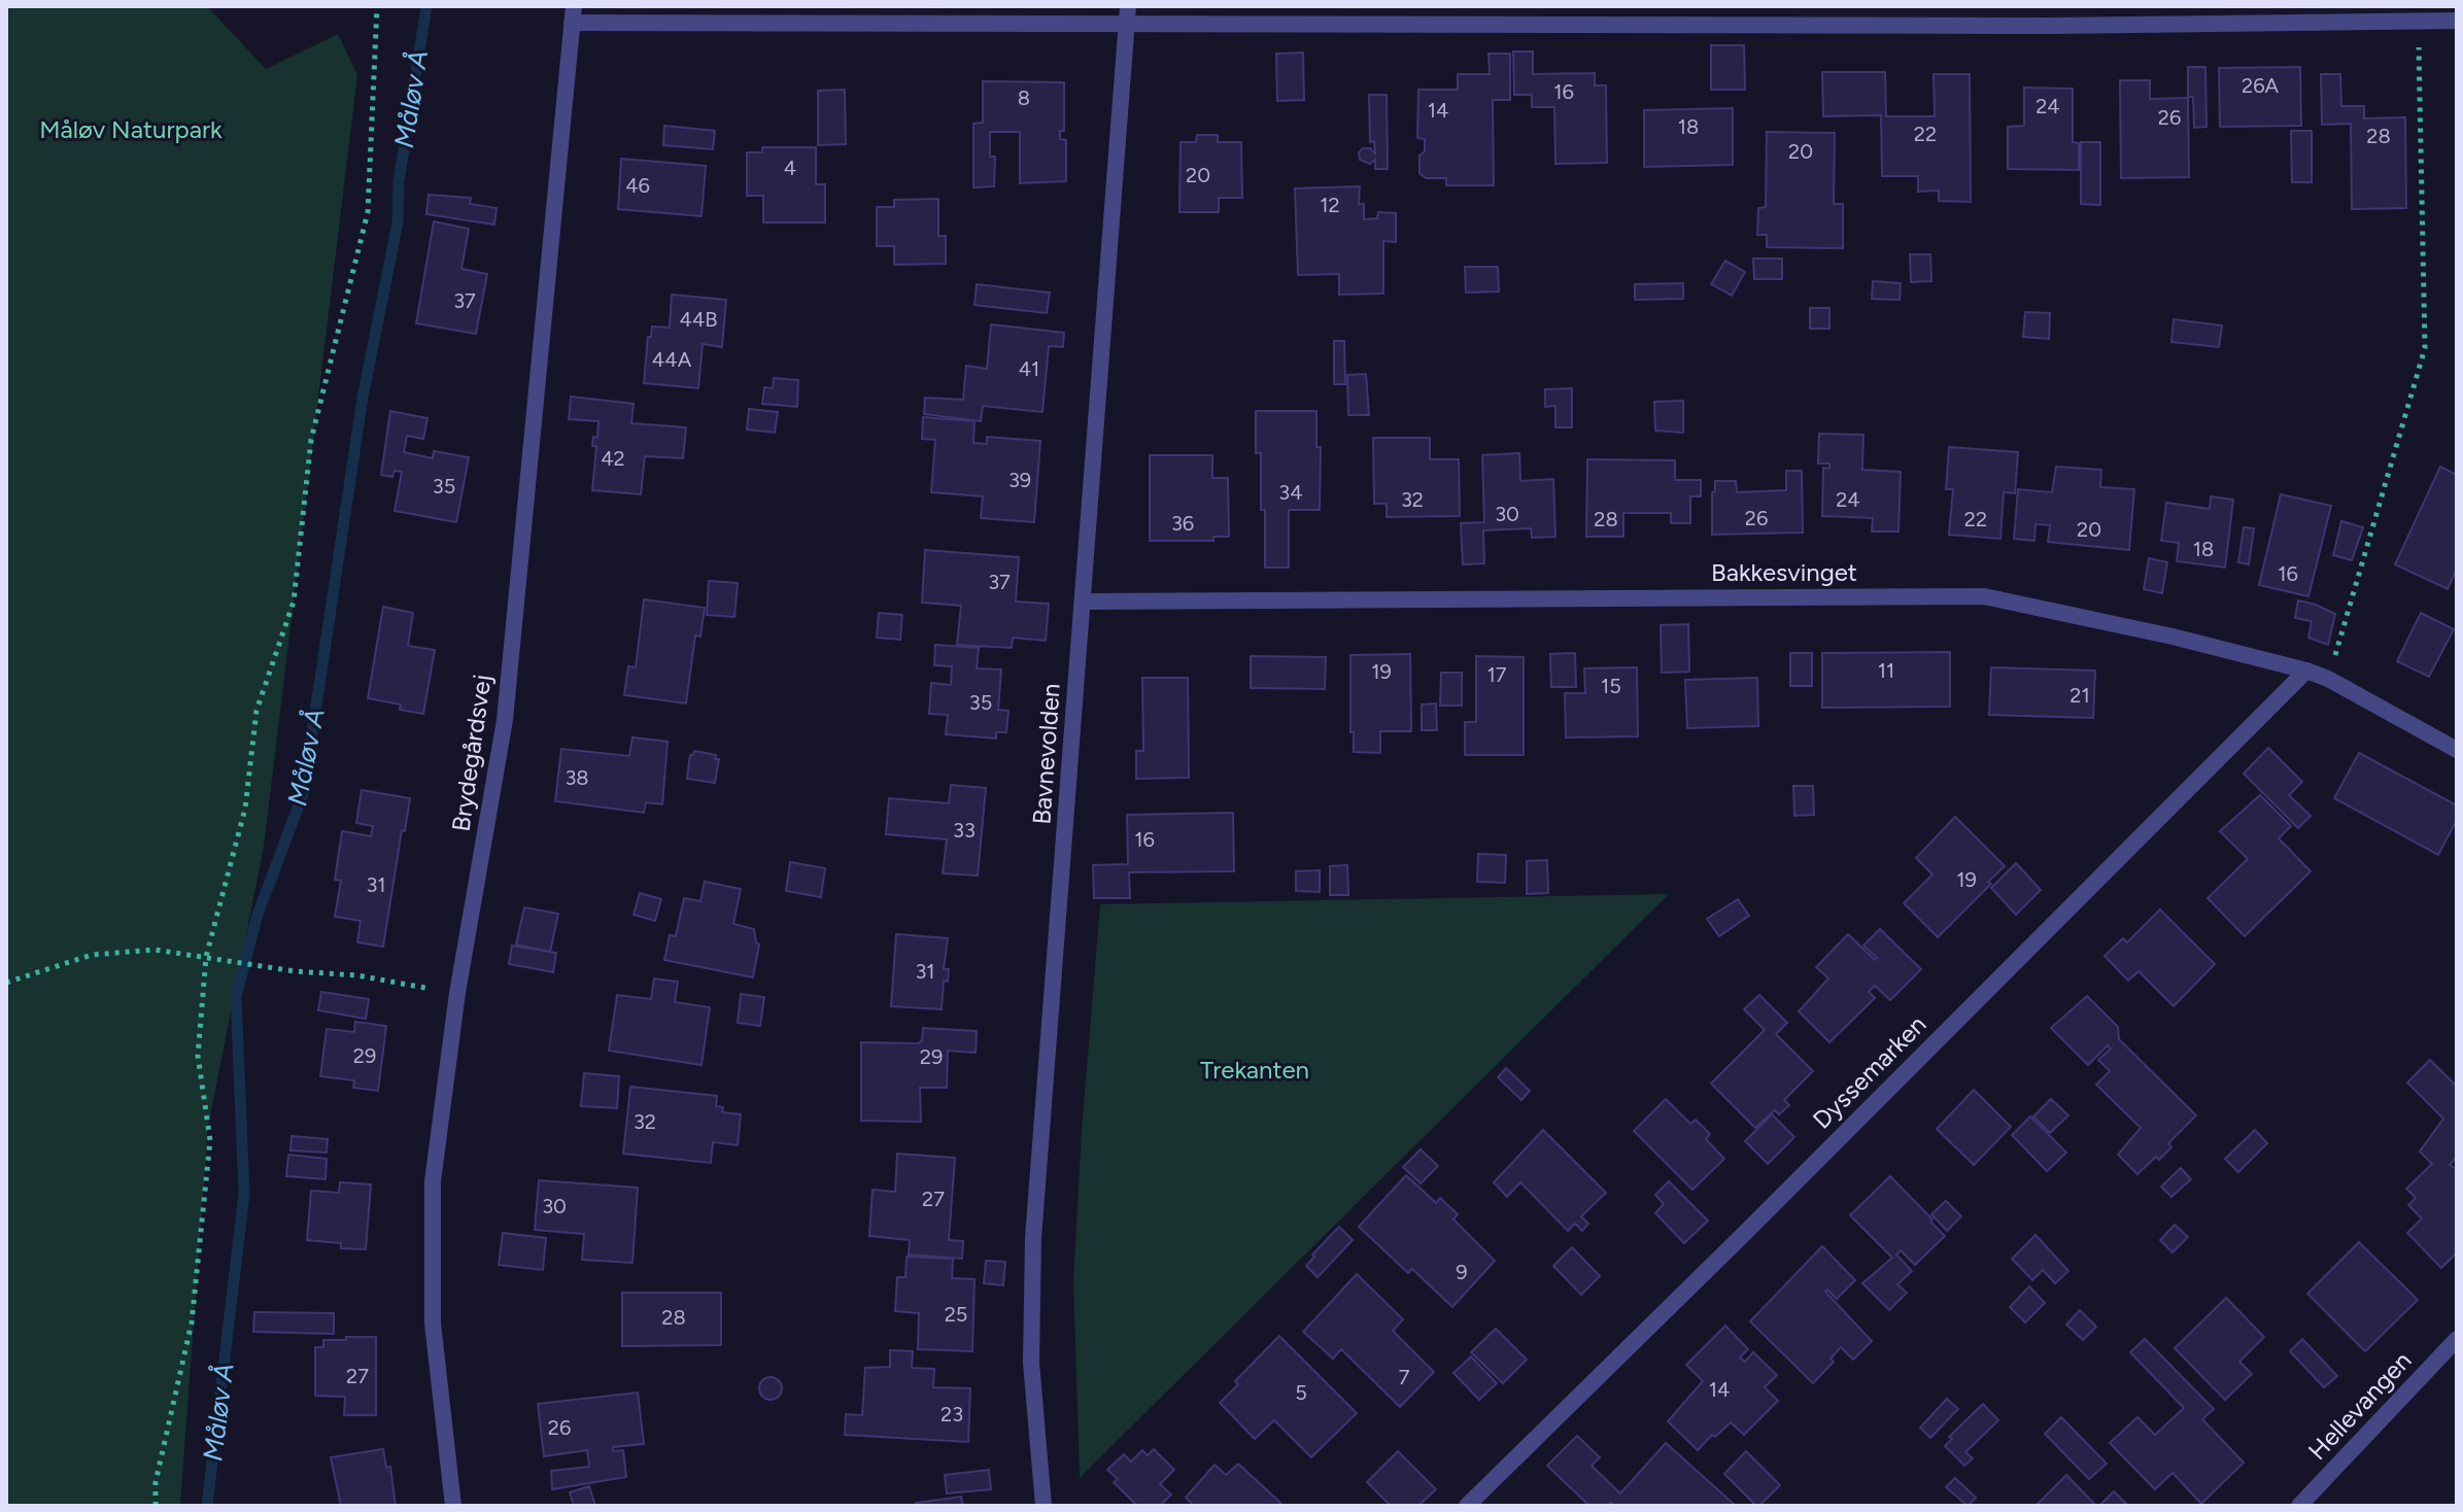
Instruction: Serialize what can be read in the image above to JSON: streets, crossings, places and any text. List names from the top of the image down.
{
  "streets": {
    "street": [
      "Bakkesvinget",
      "Brydegårdsvej",
      "Bavnevolden",
      "Dyssemarken",
      "Hellevangen"
    ]
  },
  "crossings": [
    ["Bakkesvinget", "Bavnevolden"],
    ["Bakkesvinget", "Dyssemarken"]
  ],
  "water": ["Måløv Å"],
  "parks": ["Måløv Naturpark", "Trekanten"],
  "house_numbers": [
    "26A",
    "16",
    "8",
    "24",
    "14",
    "26",
    "18",
    "22",
    "28",
    "20",
    "4",
    "20",
    "46",
    "12",
    "37",
    "44B",
    "44A",
    "41",
    "42",
    "39",
    "35",
    "34",
    "32",
    "24",
    "30",
    "26",
    "28",
    "22",
    "36",
    "20",
    "18",
    "16",
    "37",
    "11",
    "19",
    "17",
    "15",
    "21",
    "35",
    "38",
    "33",
    "16",
    "19",
    "31",
    "31",
    "29",
    "29",
    "32",
    "27",
    "30",
    "9",
    "25",
    "28",
    "27",
    "7",
    "14",
    "5",
    "23",
    "26"
  ]
}
